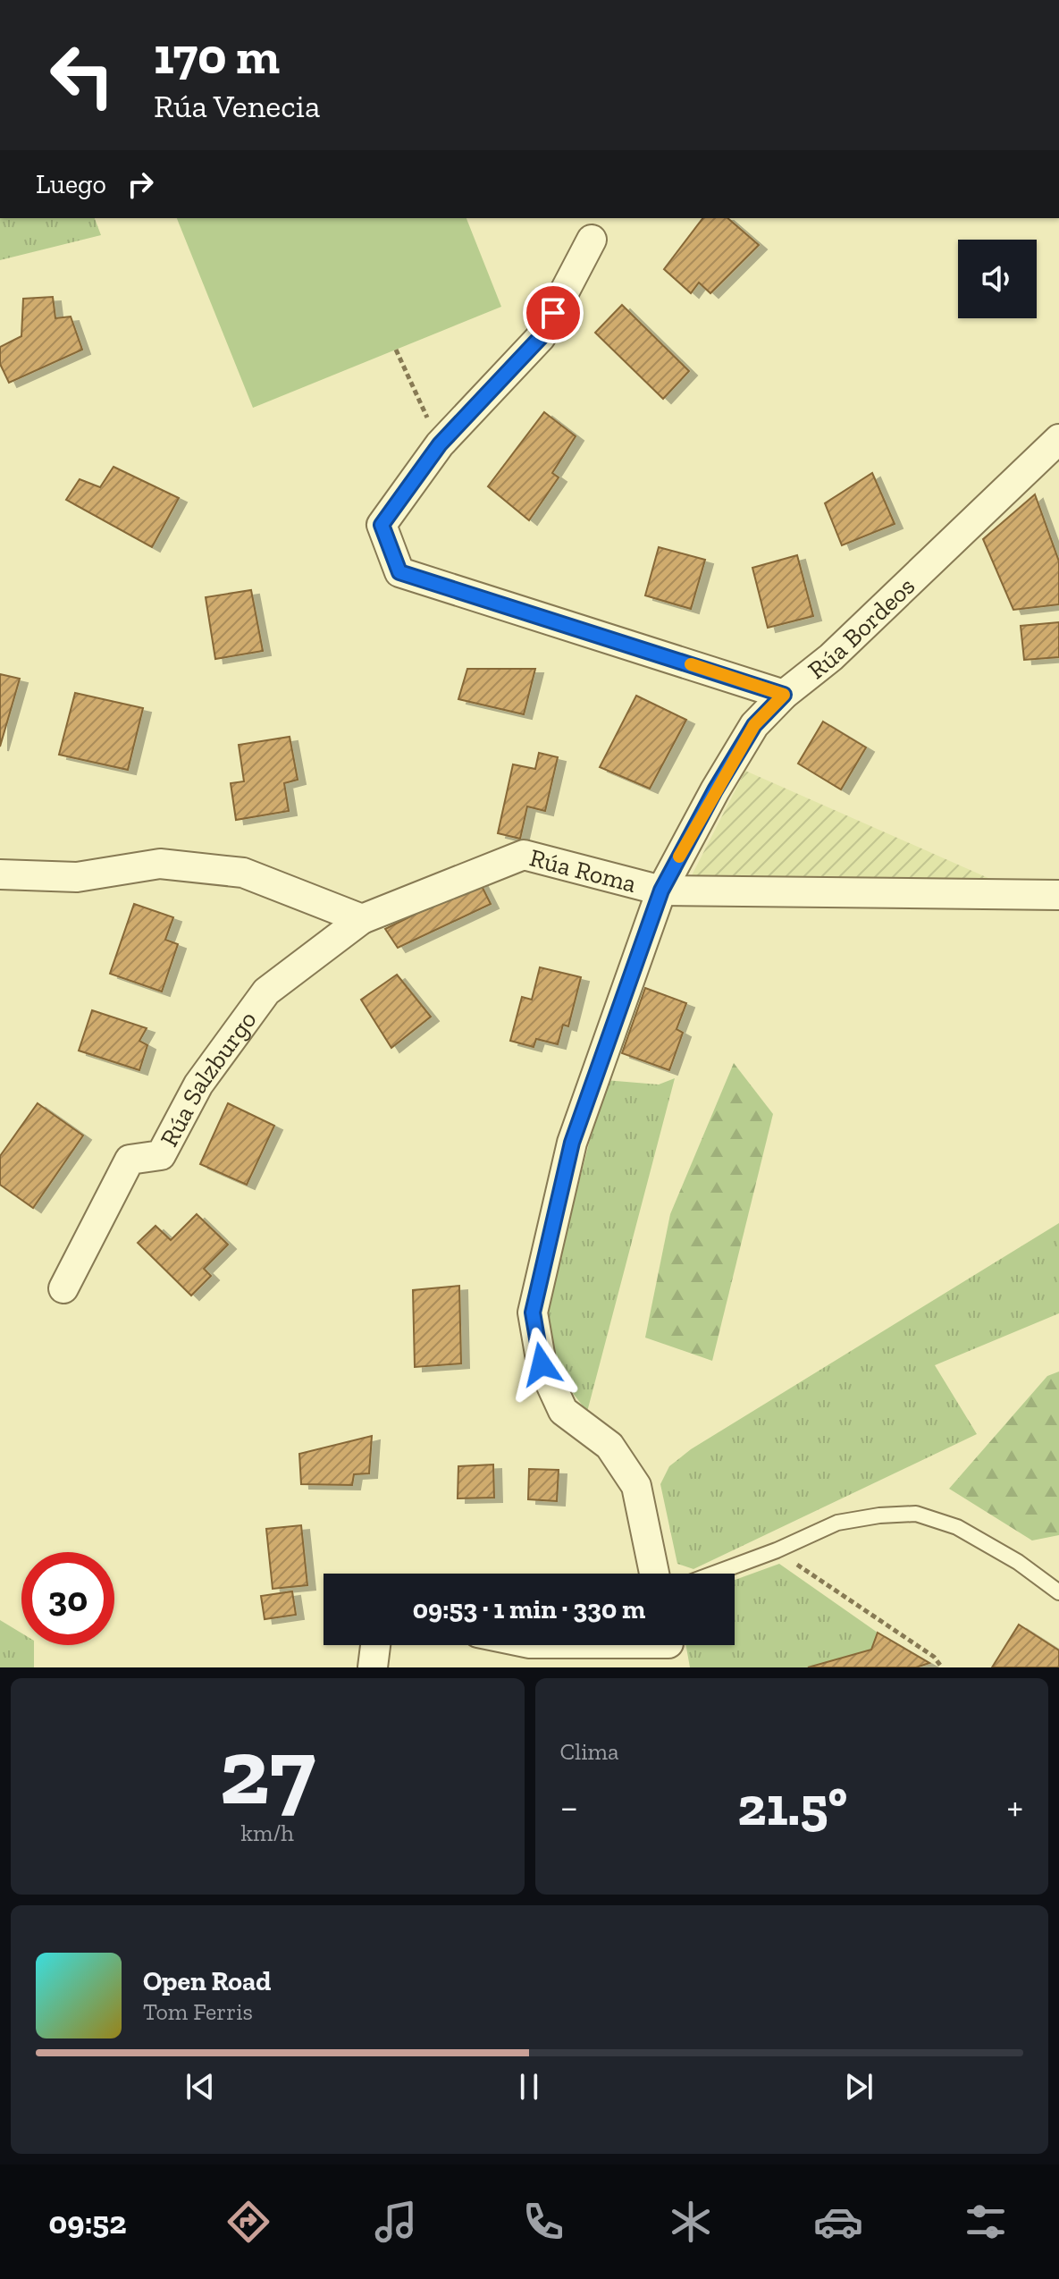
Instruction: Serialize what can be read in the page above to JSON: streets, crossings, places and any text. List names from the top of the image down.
{
  "streets": {
    "street": ["Rúa Bordeos", "Rúa Roma", "Rúa Salzburgo"]
  },
  "crossings": [
    ["Rúa Bordeos", "Rúa Roma"],
    ["Rúa Roma", "Rúa Salzburgo"]
  ],
  "page": {
    "turn": ["170 m", "Rúa Venecia"],
    "then": "Luego",
    "limit": "30",
    "trip": "09:53 · 1 min · 330 m",
    "tile": [
      ["27", "km/h"],
      "Clima"
    ],
    "heat": ["−", "21.5°", "+"],
    "song": ["Open Road", "Tom Ferris"],
    "tabs": "09:52"
  }
}
